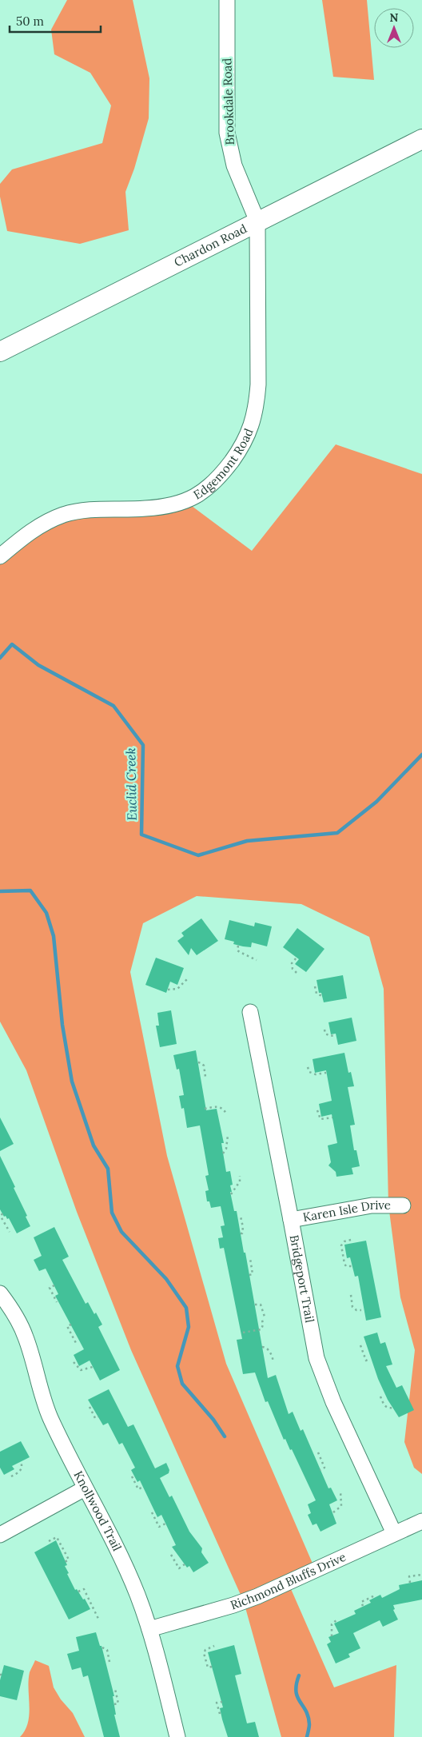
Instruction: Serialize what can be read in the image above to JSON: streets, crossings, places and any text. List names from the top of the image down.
{
  "streets": {
    "main road": ["Chardon Road"],
    "street": [
      "Brookdale Road",
      "Edgemont Road",
      "Karen Isle Drive",
      "Bridgeport Trail",
      "Knollwood Trail",
      "Richmond Bluffs Drive"
    ]
  },
  "crossings": [
    ["Brookdale Road", "Chardon Road"],
    ["Brookdale Road", "Edgemont Road"],
    ["Chardon Road", "Edgemont Road"],
    ["Karen Isle Drive", "Bridgeport Trail"],
    ["Bridgeport Trail", "Richmond Bluffs Drive"],
    ["Knollwood Trail", "Richmond Bluffs Drive"]
  ],
  "water": ["Euclid Creek"],
  "scale_bar": "50 m",
  "north": "top"
}
